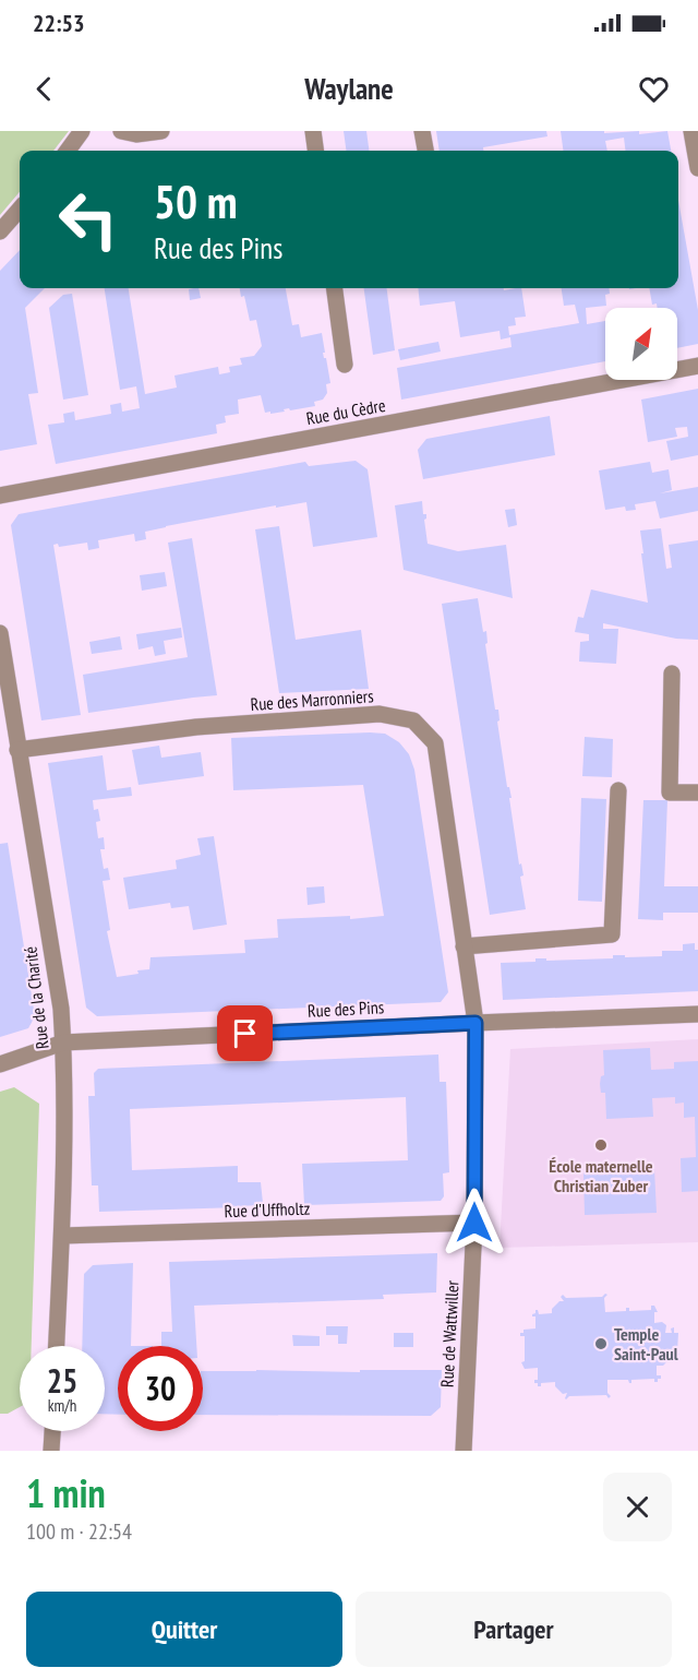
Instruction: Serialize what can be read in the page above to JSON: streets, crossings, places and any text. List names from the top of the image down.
{
  "streets": {
    "street": [
      "Rue du Cèdre",
      "Rue des Marronniers",
      "Rue de la Charité",
      "Rue des Pins",
      "Rue d'Uffholtz",
      "Rue de Wattwiller"
    ]
  },
  "crossings": [
    ["Rue des Marronniers", "Rue de la Charité"],
    ["Rue des Marronniers", "Rue des Pins"],
    ["Rue des Marronniers", "Rue de Wattwiller"],
    ["Rue de la Charité", "Rue des Pins"],
    ["Rue de la Charité", "Rue d'Uffholtz"],
    ["Rue des Pins", "Rue de Wattwiller"],
    ["Rue d'Uffholtz", "Rue de Wattwiller"]
  ],
  "places": ["École maternelle Christian Zuber", "Temple Saint-Paul"],
  "north": "top right",
  "page": {
    "status": "22:53",
    "header": "Waylane",
    "turn": ["50 m", "Rue des Pins"],
    "speed": "25 km/h",
    "limit": "30",
    "heading": ["1 min", "100 m · 22:54"],
    "buttons": ["Quitter", "Partager"]
  }
}
